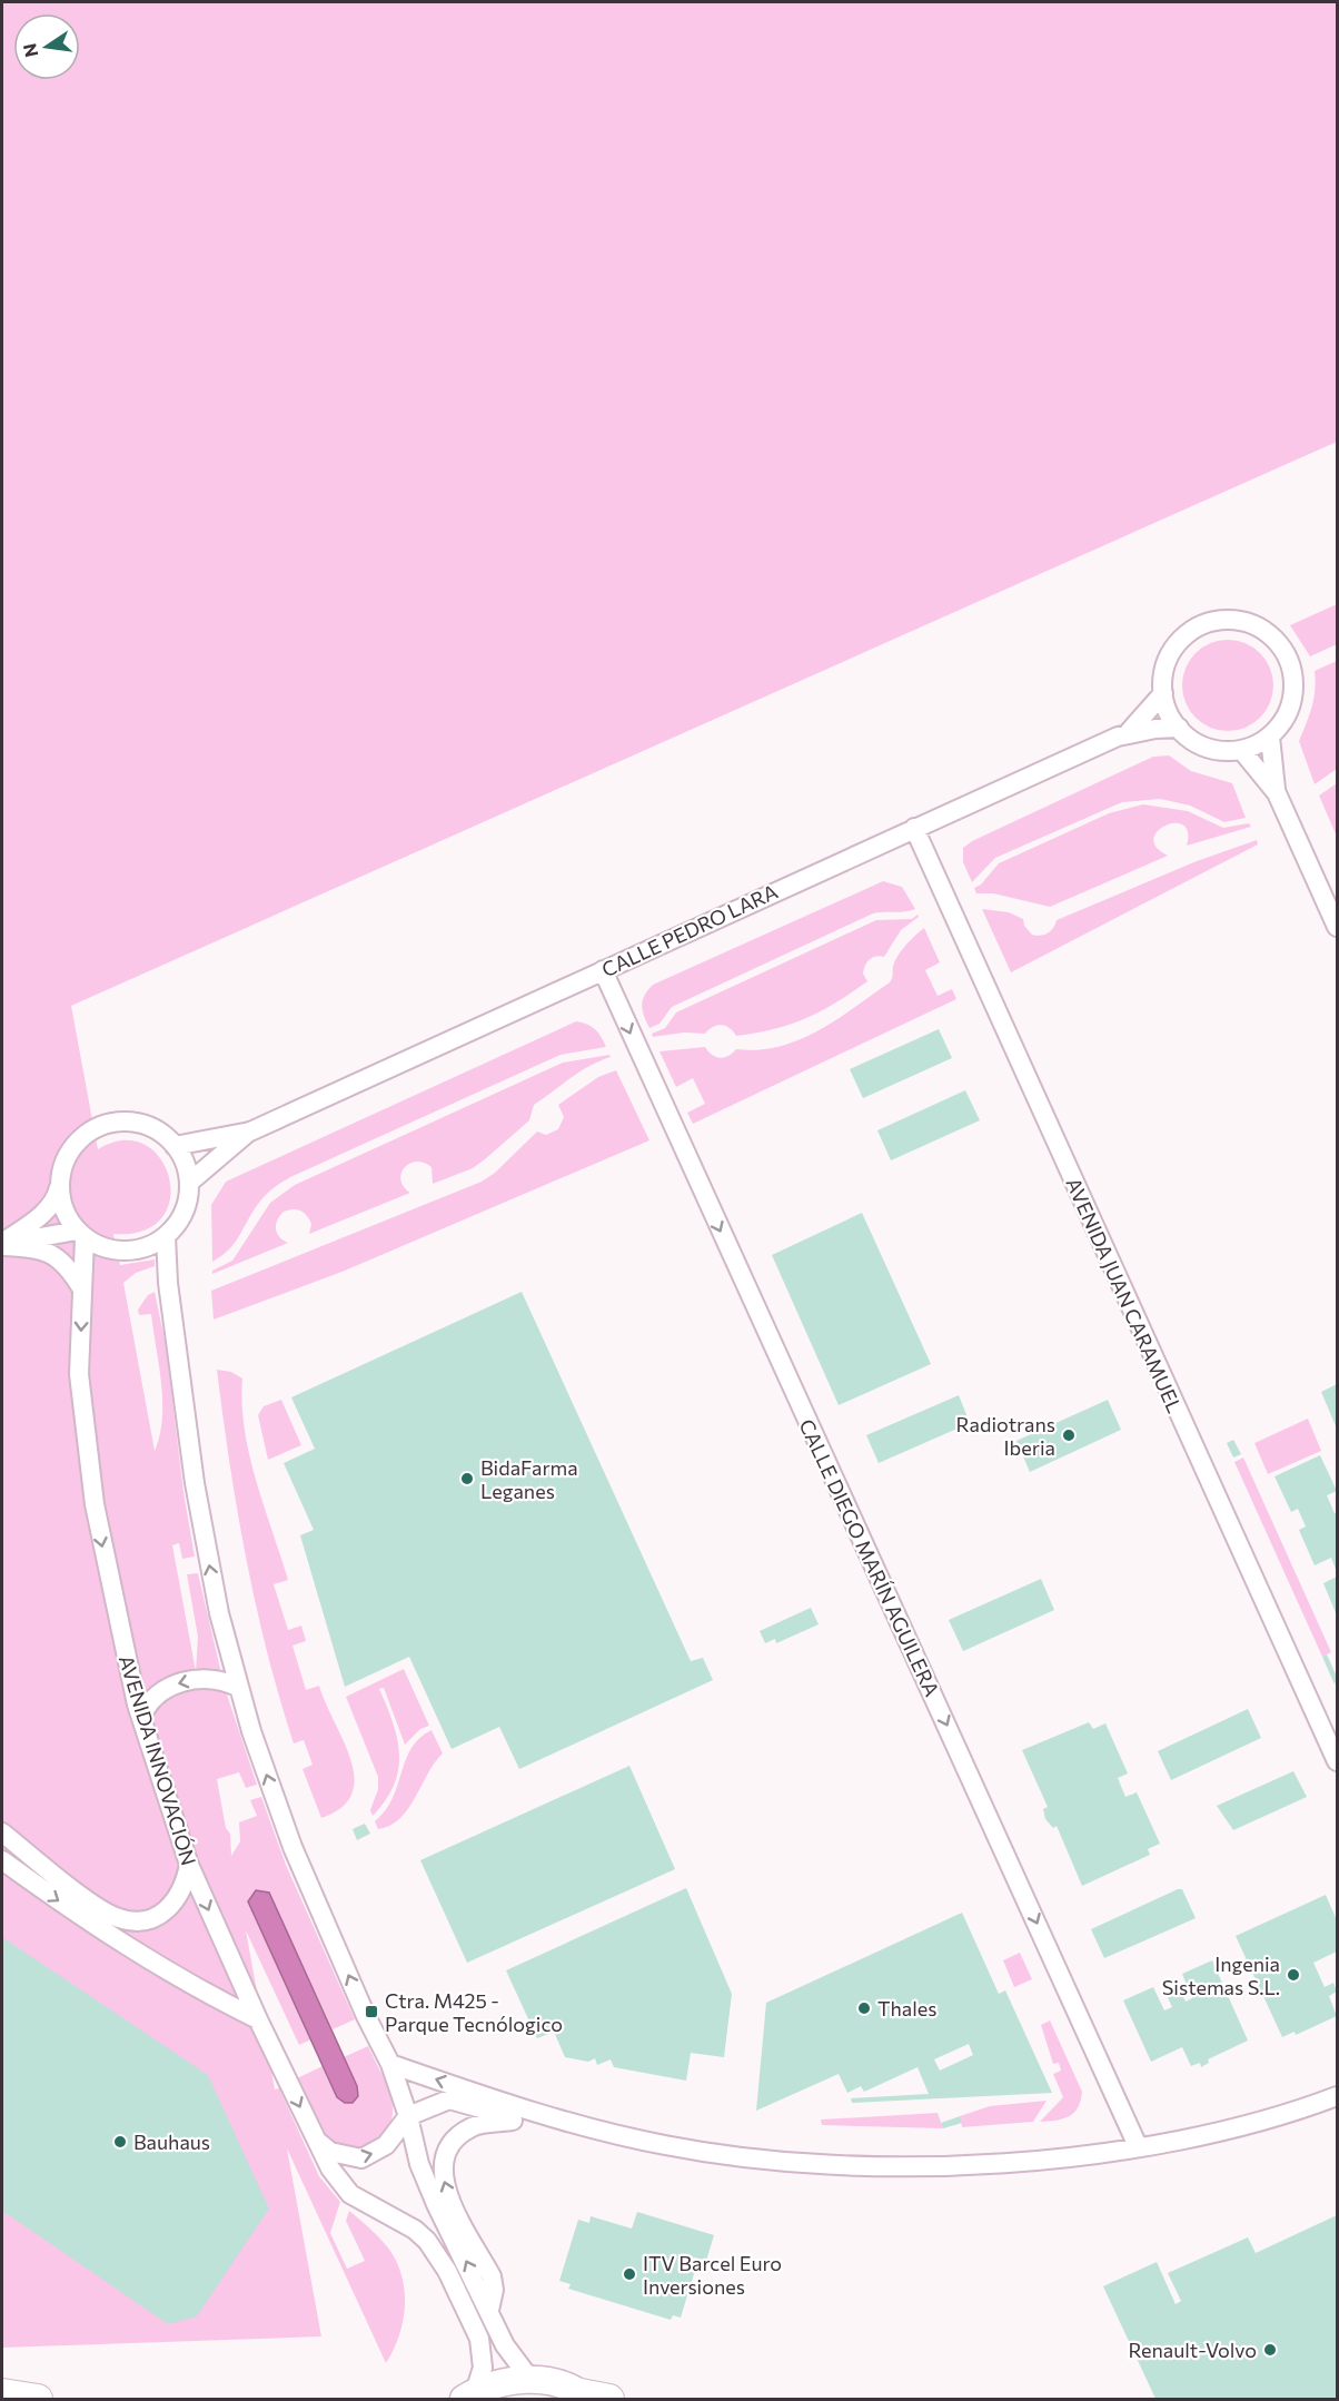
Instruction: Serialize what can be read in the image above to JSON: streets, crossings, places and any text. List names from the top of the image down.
{
  "streets": {
    "street": [
      "CALLE PEDRO LARA",
      "AVENIDA JUAN CARAMUEL",
      "CALLE DIEGO MARÍN AGUILERA",
      "AVENIDA INNOVACIÓN"
    ]
  },
  "crossings": [
    ["CALLE PEDRO LARA", "AVENIDA JUAN CARAMUEL"],
    ["CALLE PEDRO LARA", "CALLE DIEGO MARÍN AGUILERA"],
    ["CALLE PEDRO LARA", "AVENIDA INNOVACIÓN"]
  ],
  "one_way": ["CALLE DIEGO MARÍN AGUILERA"],
  "places": {
    "other": [
      "Radiotrans Iberia",
      "BidaFarma Leganes",
      "Ingenia Sistemas S.L.",
      "Thales",
      "Bauhaus",
      "ITV Barcel Euro Inversiones",
      "Renault-Volvo"
    ],
    "transit": ["Ctra. M425 - Parque Tecnólogico"]
  },
  "north": "left"
}
